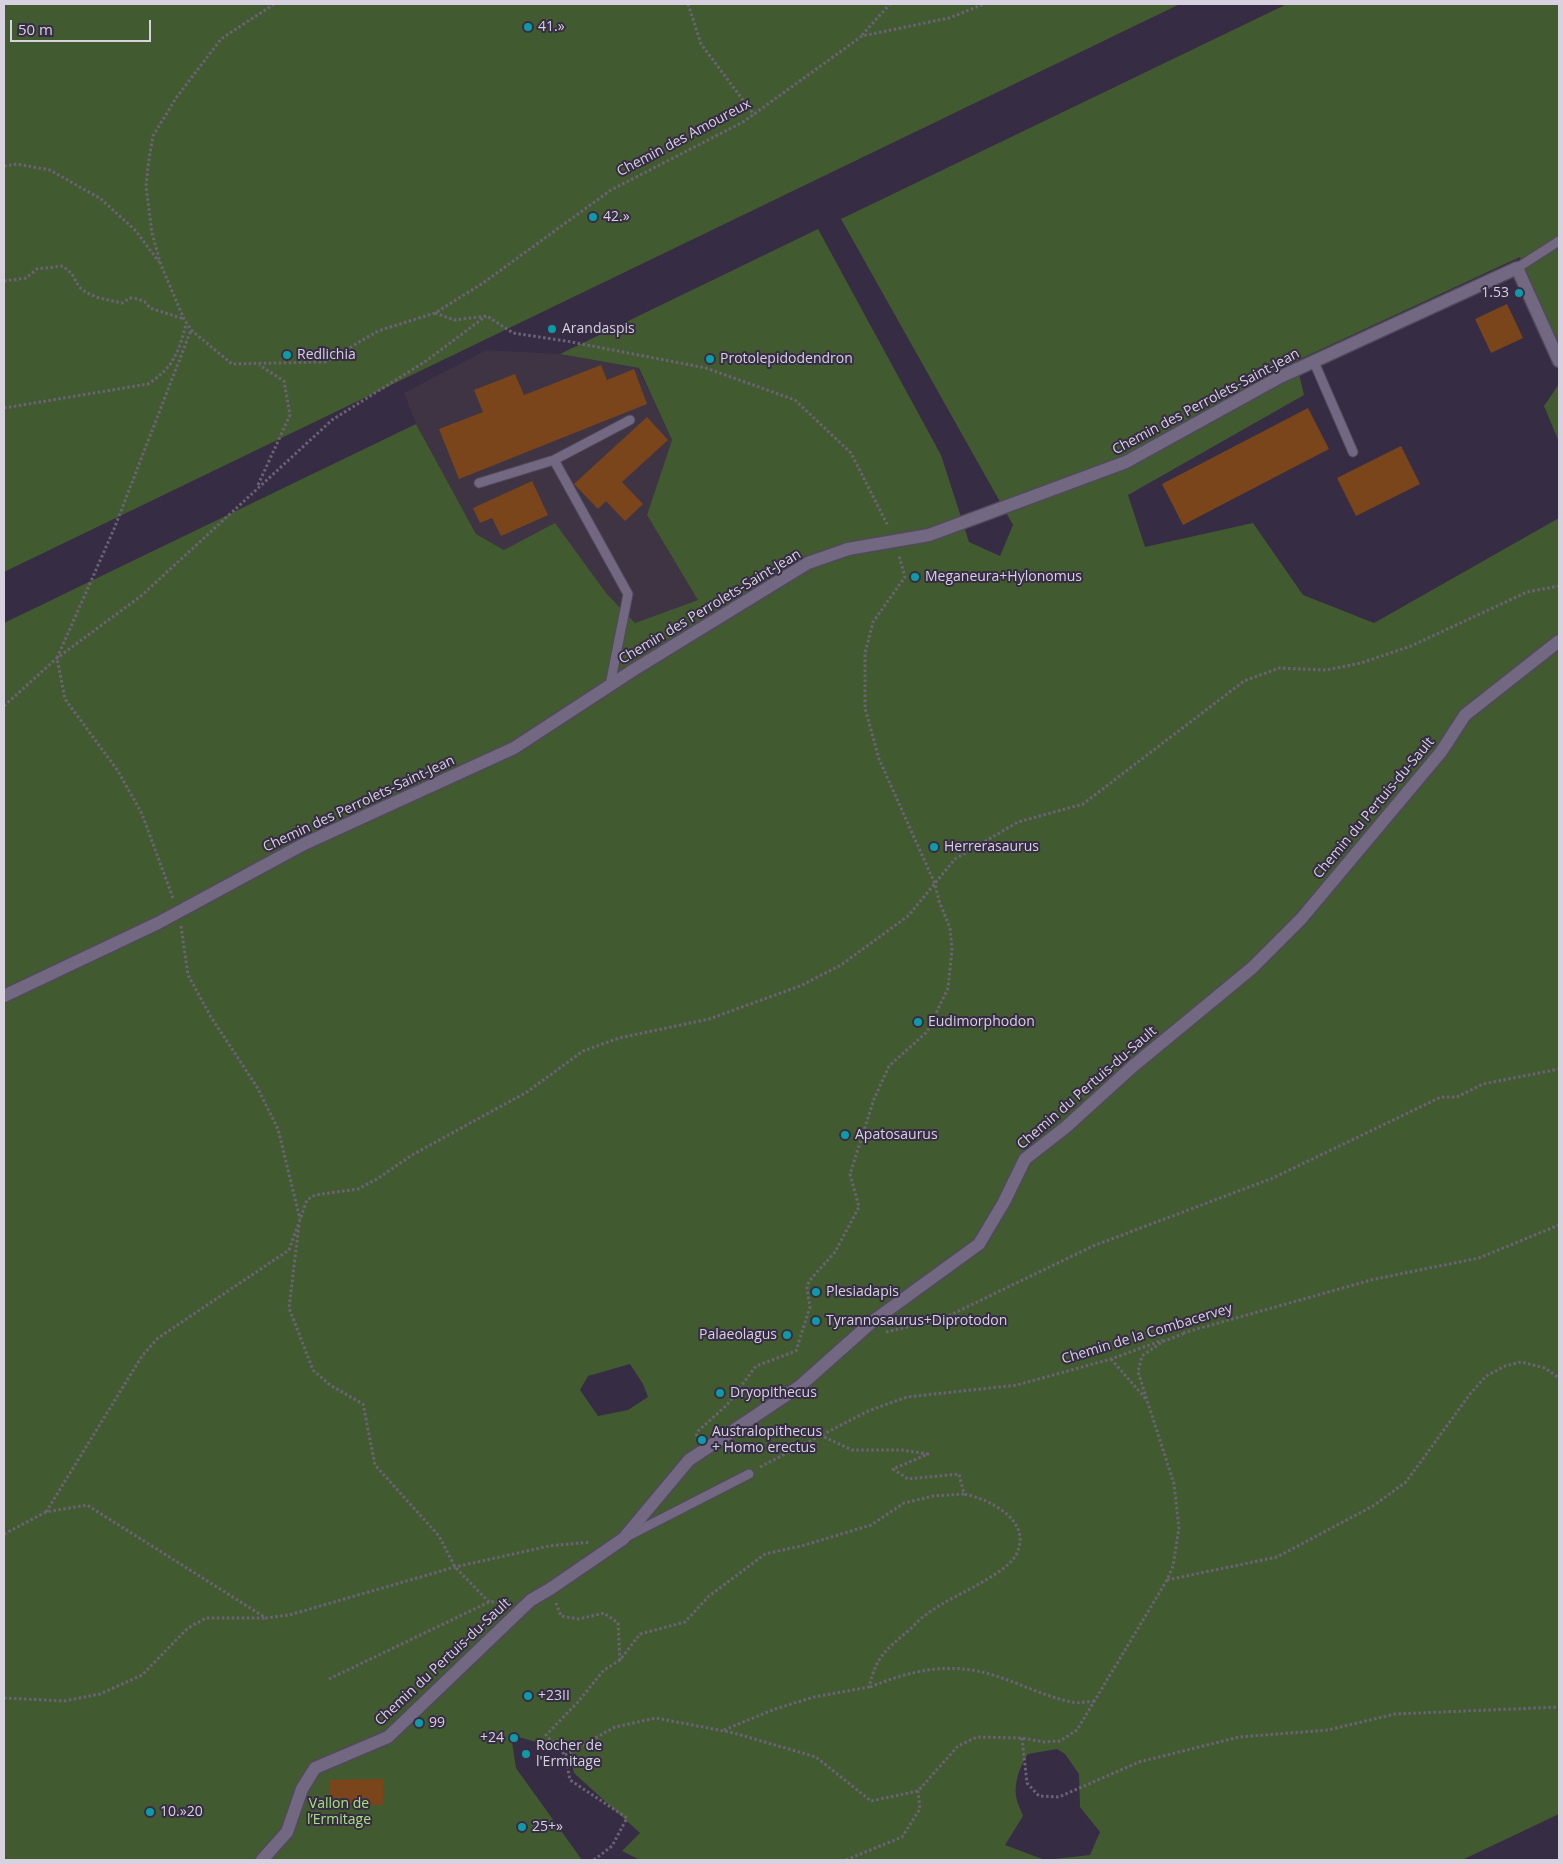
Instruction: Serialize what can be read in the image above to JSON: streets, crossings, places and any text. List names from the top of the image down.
{
  "streets": {
    "street": ["Chemin des Perrolets-Saint-Jean", "Chemin du Pertuis-du-Sault"],
    "path": ["Chemin des Amoureux", "Chemin de la Combacervey"]
  },
  "crossings": [
    ["Chemin du Pertuis-du-Sault", "Chemin de la Combacervey"]
  ],
  "parks": ["Vallon de l’Ermitage"],
  "places": [
    "41.»",
    "42.»",
    "1.53",
    "Arandaspis",
    "Redlichia",
    "Protolepidodendron",
    "Meganeura+Hylonomus",
    "Herrerasaurus",
    "Eudimorphodon",
    "Apatosaurus",
    "Plesiadapis",
    "Tyrannosaurus+Diprotodon",
    "Palaeolagus",
    "Dryopithecus",
    "Australopithecus + Homo erectus",
    "+23II",
    "99",
    "+24",
    "Rocher de l'Ermitage",
    "10.»20",
    "25+»"
  ],
  "scale_bar": "50 m"
}
